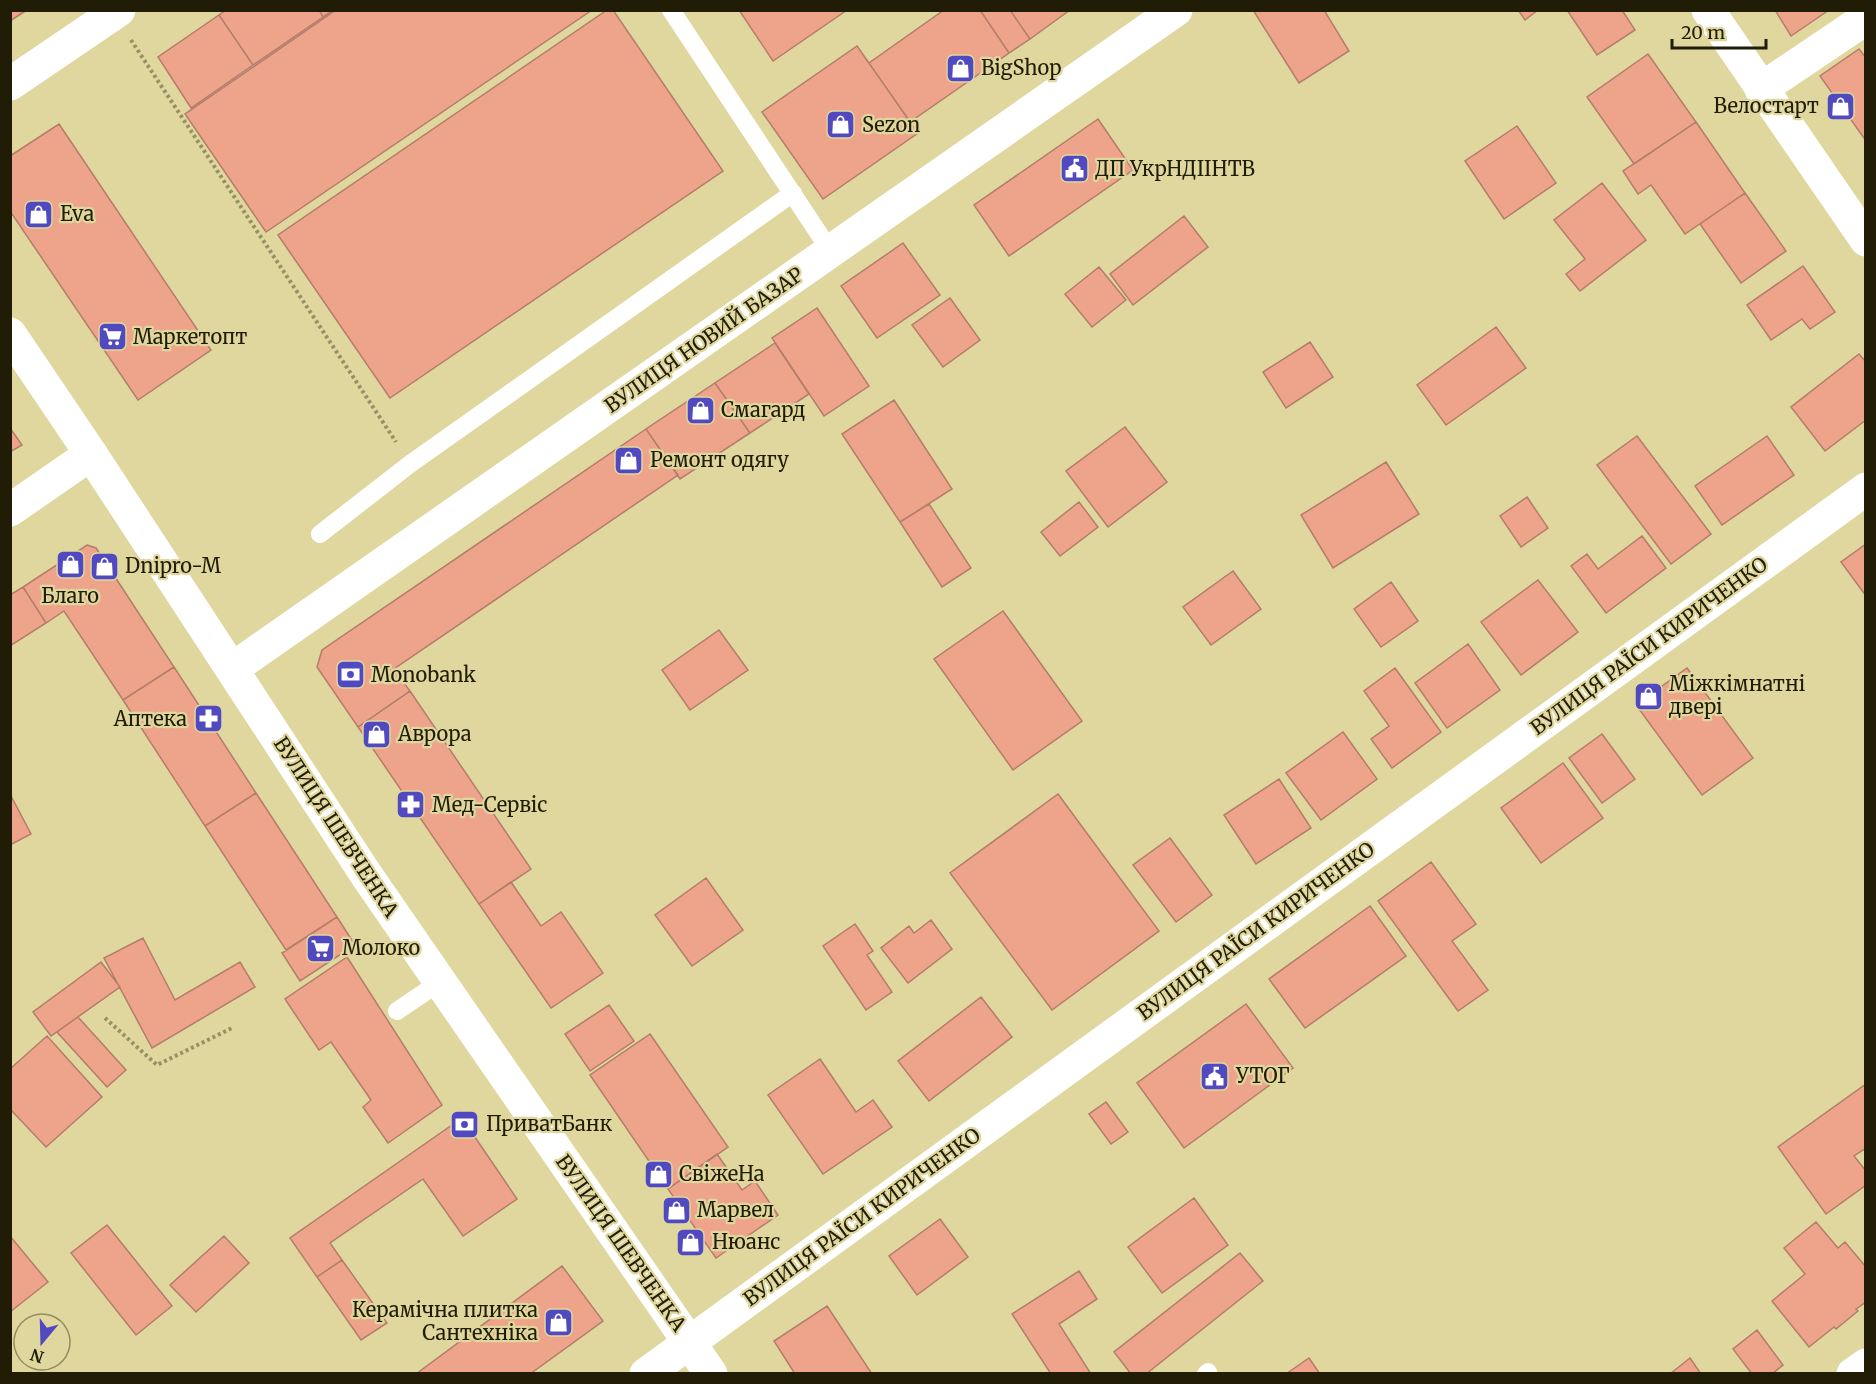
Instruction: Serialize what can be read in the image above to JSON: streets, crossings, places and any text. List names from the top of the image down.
{
  "streets": {
    "street": ["ВУЛИЦЯ НОВИЙ БАЗАР", "ВУЛИЦЯ РАЇСИ КИРИЧЕНКО", "ВУЛИЦЯ ШЕВЧЕНКА"]
  },
  "crossings": [
    ["ВУЛИЦЯ НОВИЙ БАЗАР", "ВУЛИЦЯ ШЕВЧЕНКА"],
    ["ВУЛИЦЯ РАЇСИ КИРИЧЕНКО", "ВУЛИЦЯ ШЕВЧЕНКА"]
  ],
  "places": {
    "shop": [
      "BigShop",
      "Велостарт",
      "Sezon",
      "Eva",
      "Смагард",
      "Ремонт одягу",
      "Благо",
      "Dnipro-M",
      "Міжкімнатні двері",
      "Аврора",
      "СвіжеНа",
      "Марвел",
      "Нюанс",
      "Керамічна плитка Сантехніка"
    ],
    "public building": ["ДП УкрНДІІНТВ", "УТОГ"],
    "supermarket": ["Маркетопт", "Молоко"],
    "bank": ["Monobank", "ПриватБанк"],
    "pharmacy": ["Аптека", "Мед-Сервіс"]
  },
  "scale_bar": "20 m",
  "north": "bottom"
}
